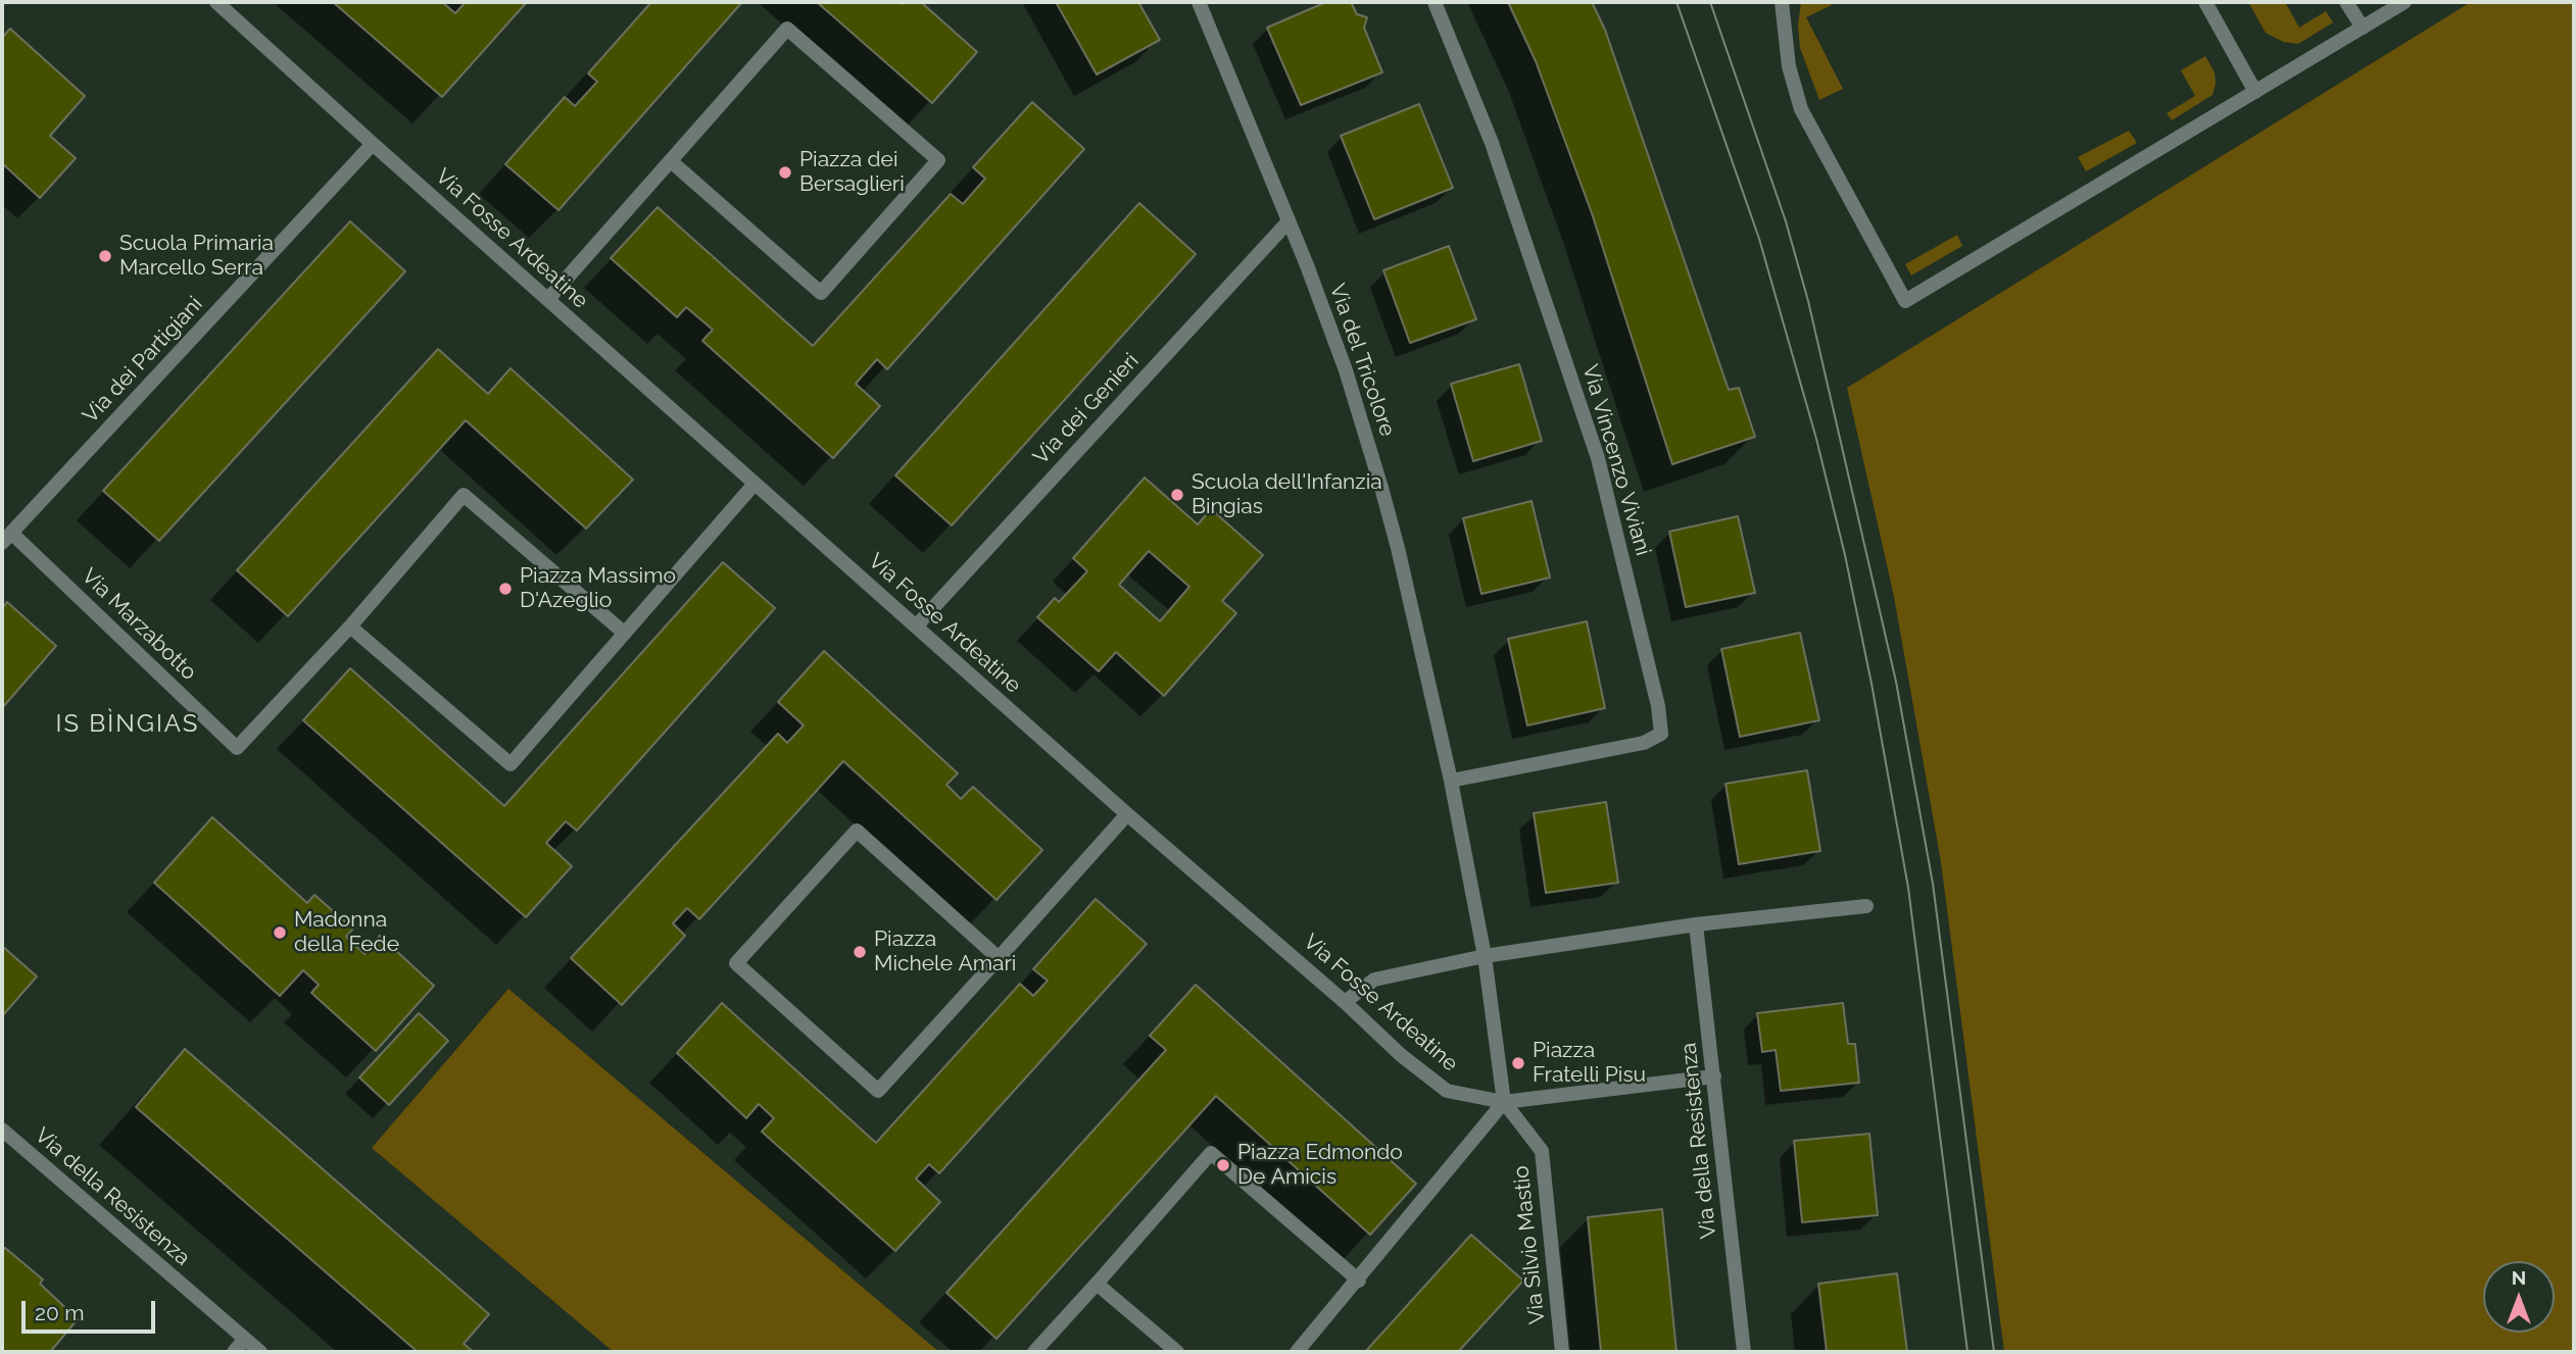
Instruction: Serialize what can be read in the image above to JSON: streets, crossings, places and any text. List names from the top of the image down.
{
  "streets": {
    "street": [
      "Via Fosse Ardeatine",
      "Via dei Partigiani",
      "Via del Tricolore",
      "Via dei Genieri",
      "Via Vincenzo Viviani",
      "Via Marzabotto",
      "Via della Resistenza",
      "Via Silvio Mastio"
    ]
  },
  "crossings": [
    ["Via Fosse Ardeatine", "Via dei Partigiani"],
    ["Via Fosse Ardeatine", "Via dei Genieri"],
    ["Via Fosse Ardeatine", "Via della Resistenza"],
    ["Via Fosse Ardeatine", "Via Silvio Mastio"],
    ["Via dei Partigiani", "Via Marzabotto"],
    ["Via del Tricolore", "Via dei Genieri"],
    ["Via del Tricolore", "Via Vincenzo Viviani"]
  ],
  "districts": ["IS BÌNGIAS"],
  "places": [
    "Piazza dei Bersaglieri",
    "Scuola Primaria Marcello Serra",
    "Scuola dell'Infanzia Bingias",
    "Piazza Massimo D'Azeglio",
    "Madonna della Fede",
    "Piazza Michele Amari",
    "Piazza Fratelli Pisu",
    "Piazza Edmondo De Amicis"
  ],
  "scale_bar": "20 m",
  "north": "top"
}
